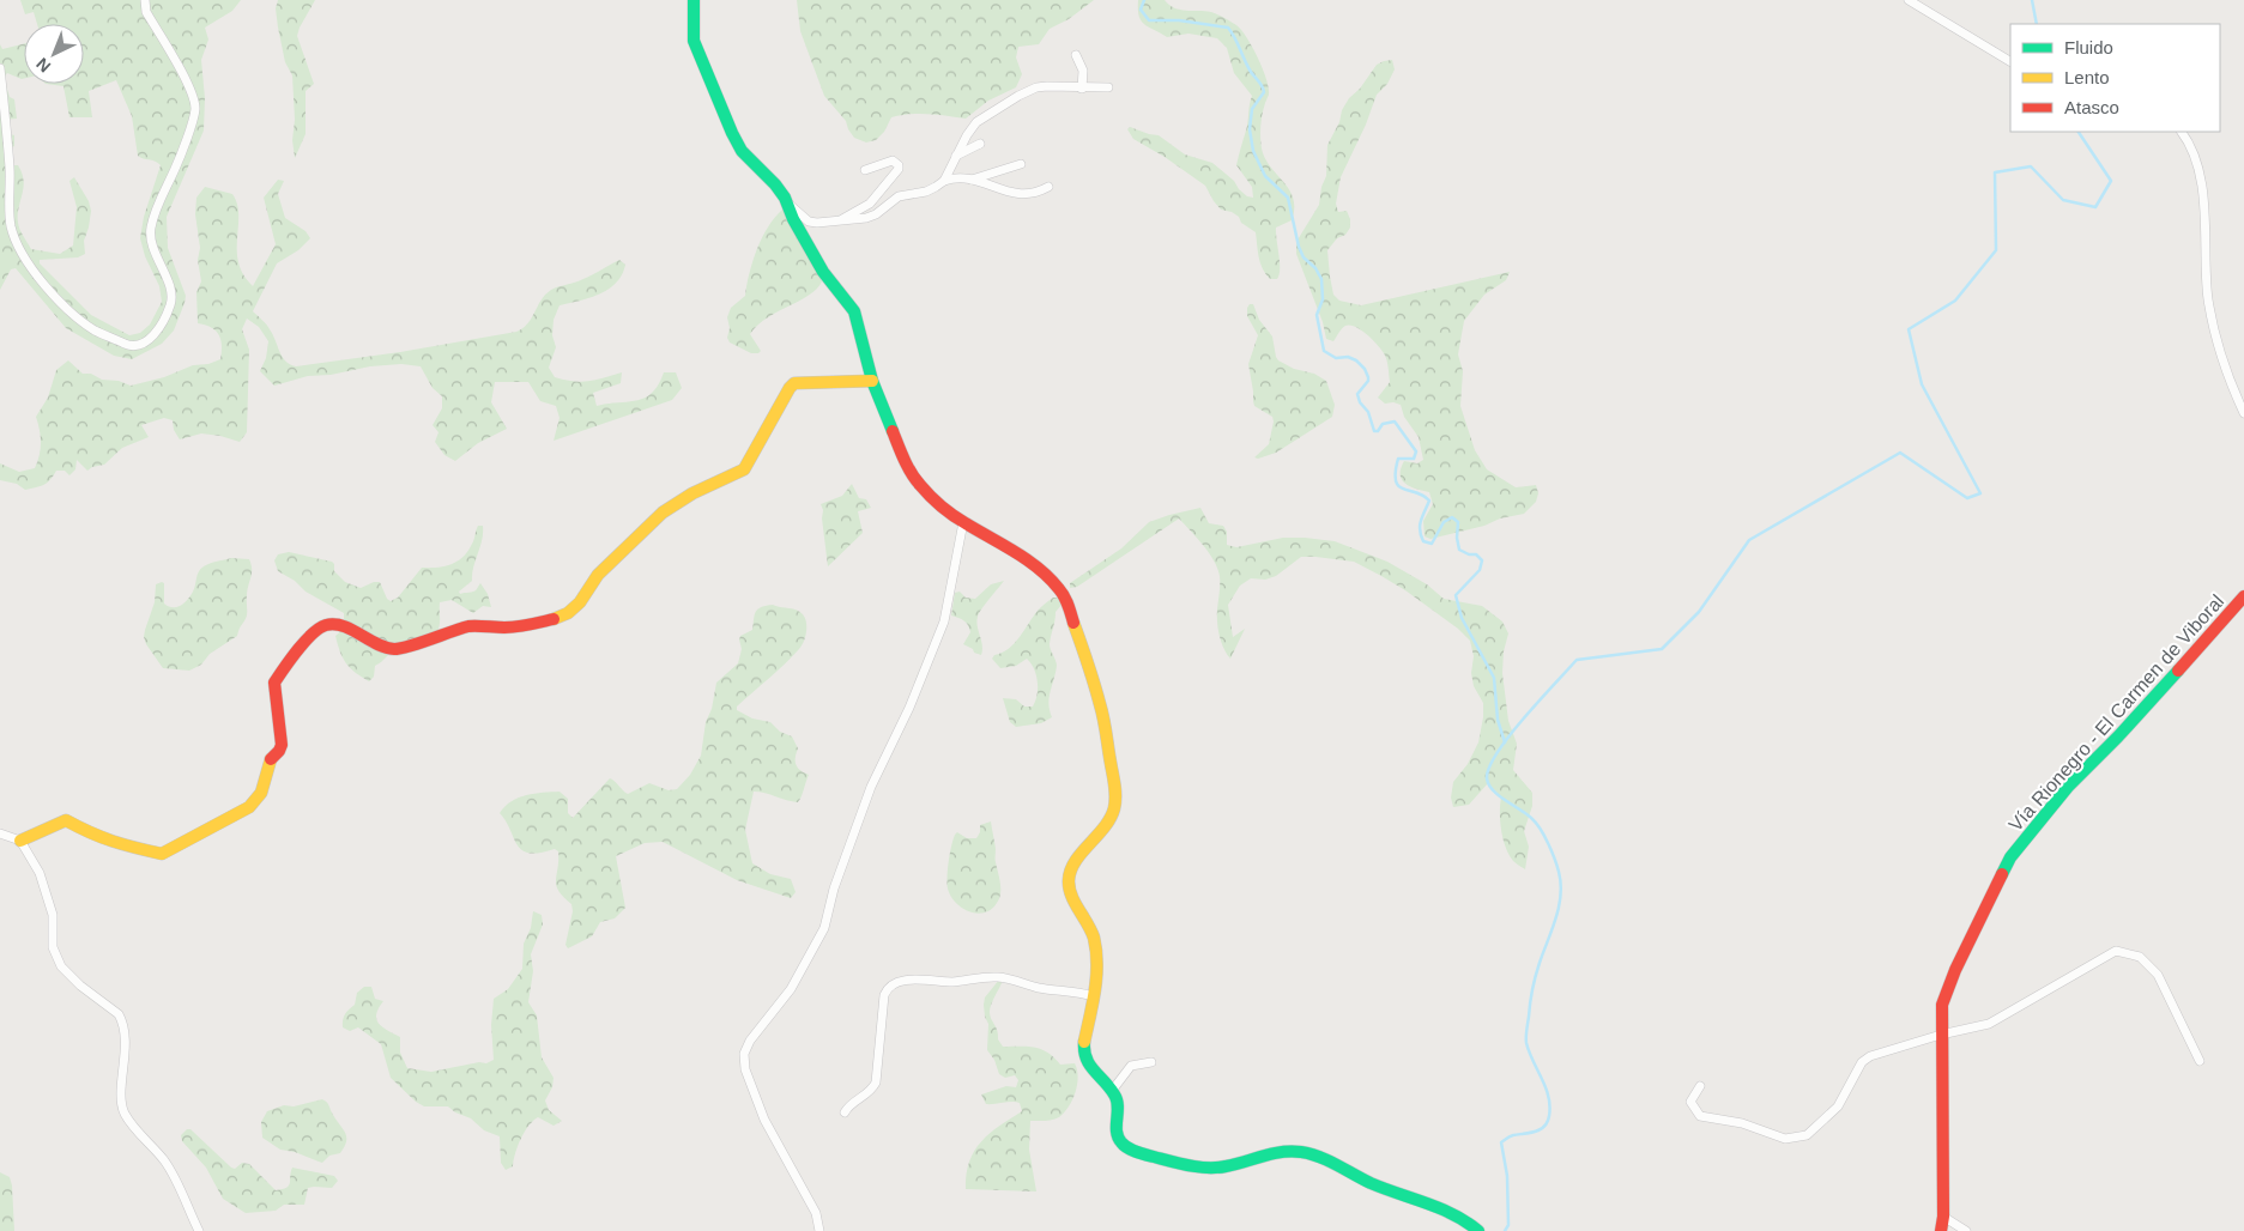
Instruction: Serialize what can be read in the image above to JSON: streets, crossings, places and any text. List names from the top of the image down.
{
  "streets": {
    "street": ["Vía Rionegro - El Carmen de Viboral"]
  },
  "legend": ["Fluido", "Lento", "Atasco"],
  "north": "bottom left"
}
